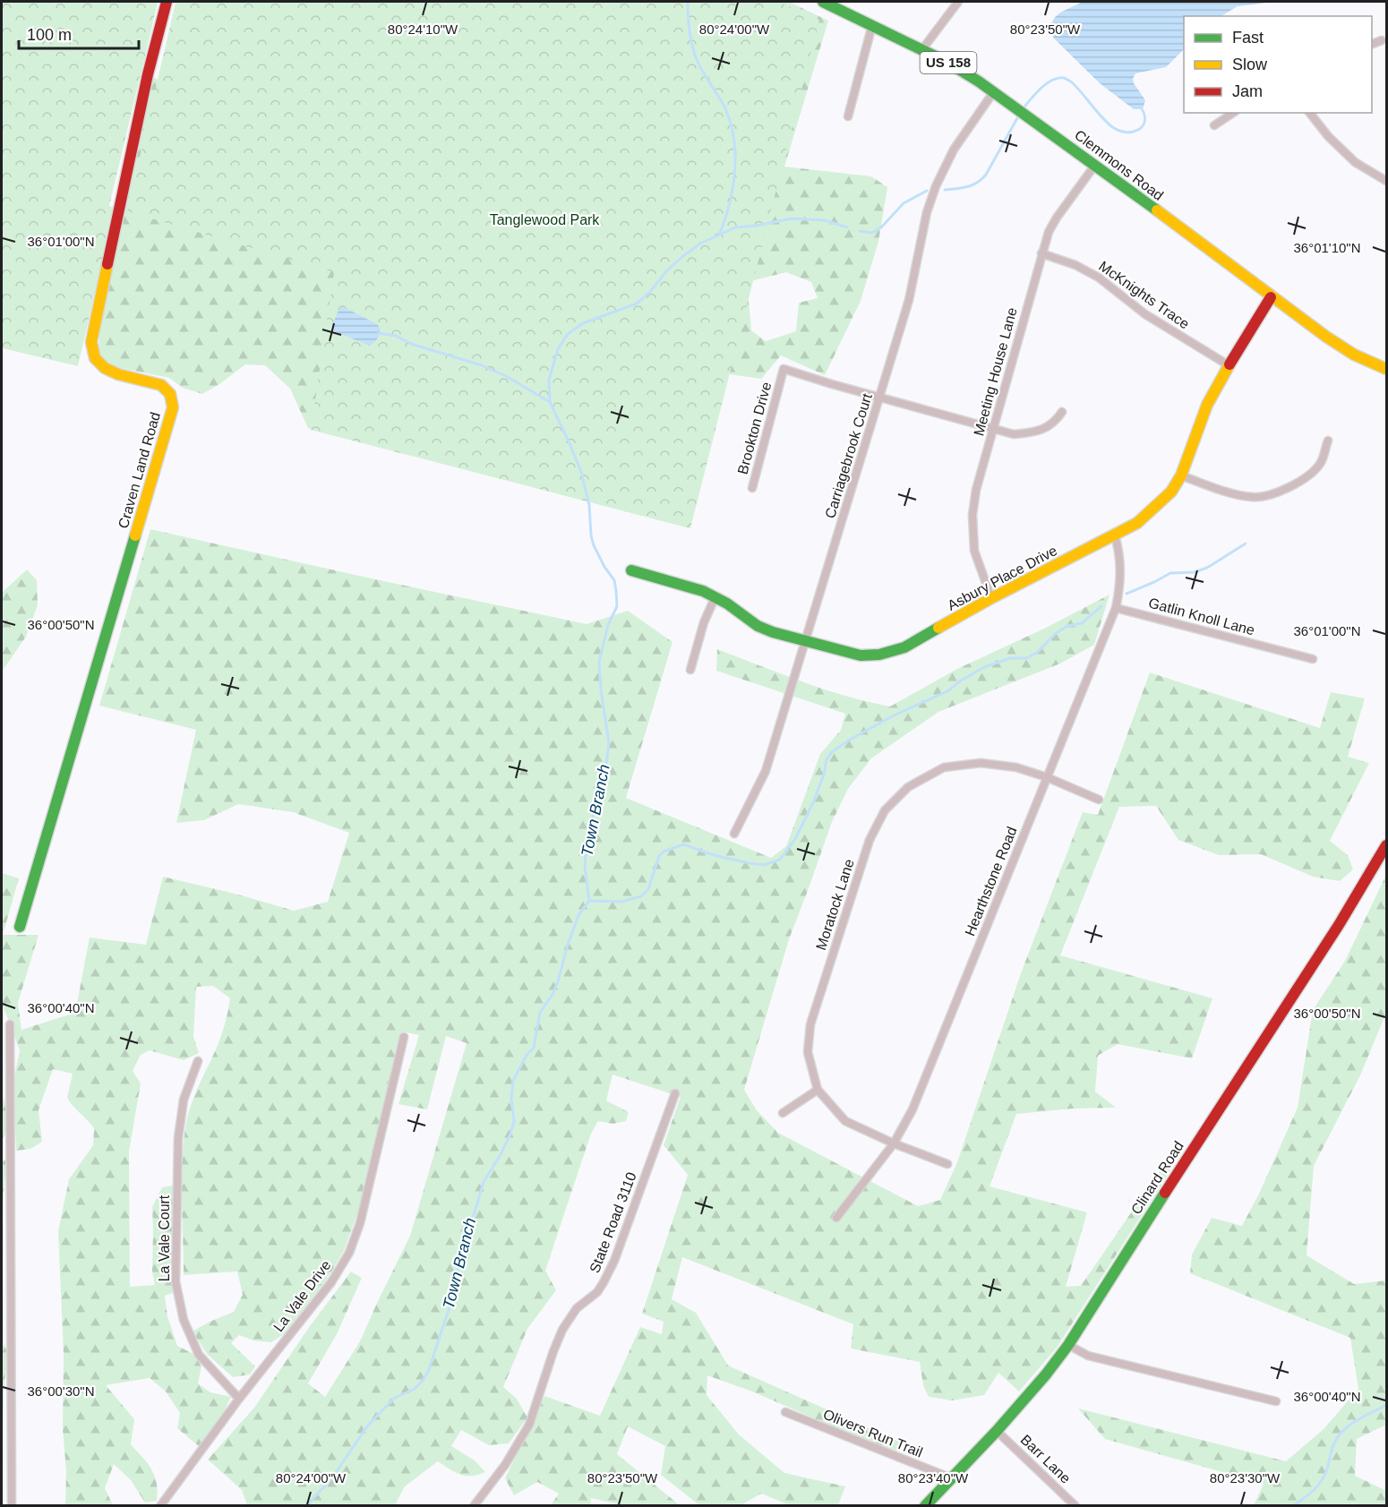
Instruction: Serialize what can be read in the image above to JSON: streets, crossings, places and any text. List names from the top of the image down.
{
  "streets": {
    "street": [
      "US 158",
      "Clemmons Road",
      "McKnights Trace",
      "Meeting House Lane",
      "Brookton Drive",
      "Carriagebrook Court",
      "Craven Land Road",
      "Asbury Place Drive",
      "Gatlin Knoll Lane",
      "Hearthstone Road",
      "Moratock Lane",
      "Clinard Road",
      "State Road 3110",
      "La Vale Court",
      "La Vale Drive",
      "Olivers Run Trail",
      "Barr Lane"
    ]
  },
  "crossings": [
    ["Clemmons Road", "Meeting House Lane"],
    ["Clemmons Road", "Carriagebrook Court"],
    ["Clemmons Road", "Asbury Place Drive"],
    ["McKnights Trace", "Meeting House Lane"],
    ["McKnights Trace", "Asbury Place Drive"],
    ["Meeting House Lane", "Brookton Drive"],
    ["Meeting House Lane", "Asbury Place Drive"],
    ["Brookton Drive", "Carriagebrook Court"],
    ["Carriagebrook Court", "Asbury Place Drive"],
    ["Asbury Place Drive", "Hearthstone Road"],
    ["Gatlin Knoll Lane", "Hearthstone Road"],
    ["Hearthstone Road", "Moratock Lane"],
    ["Clinard Road", "Olivers Run Trail"],
    ["Clinard Road", "Barr Lane"],
    ["La Vale Court", "La Vale Drive"]
  ],
  "water": ["Town Branch"],
  "parks": ["Tanglewood Park"],
  "legend": ["Fast", "Slow", "Jam"],
  "scale_bar": "100 m",
  "coordinates": [
    "80°24'10\"W",
    "80°24'00\"W",
    "80°23'50\"W",
    "36°01'00\"N",
    "36°01'10\"N",
    "36°00'50\"N",
    "36°00'40\"N",
    "36°00'30\"N",
    "80°23'40\"W",
    "80°23'30\"W"
  ]
}
